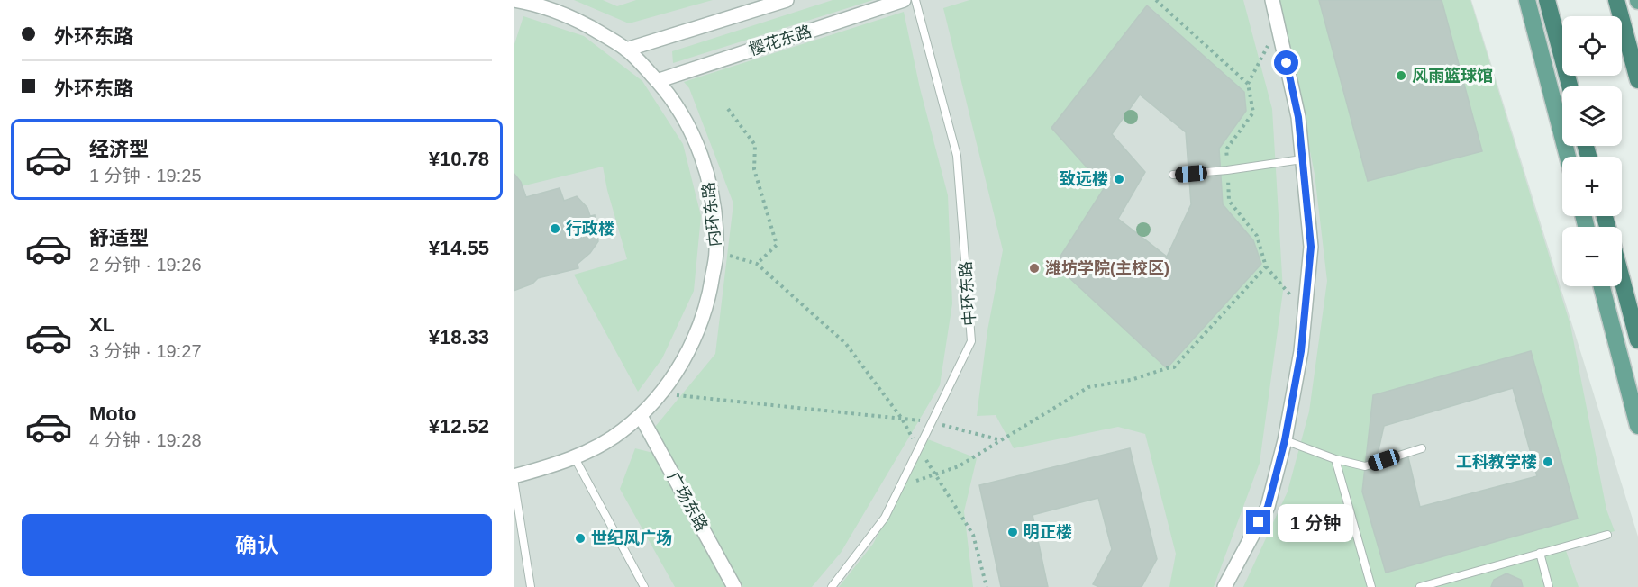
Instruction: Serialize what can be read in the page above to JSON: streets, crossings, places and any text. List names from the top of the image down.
{
  "streets": {
    "street": ["樱花东路", "内环东路", "广场东路"],
    "lane": ["中环东路"]
  },
  "crossings": [
    ["樱花东路", "内环东路"],
    ["内环东路", "广场东路"]
  ],
  "places": [
    "风雨篮球馆",
    "致远楼",
    "行政楼",
    "潍坊学院(主校区)",
    "工科教学楼",
    "明正楼",
    "世纪风广场"
  ],
  "page": {
    "banner": ["外环东路", "外环东路"],
    "map_buttons": ["+", "−"],
    "list": [
      {
        "name": "经济型",
        "note": "1 分钟 · 19:25",
        "value": "¥10.78"
      },
      {
        "name": "舒适型",
        "note": "2 分钟 · 19:26",
        "value": "¥14.55"
      },
      {
        "name": "XL",
        "note": "3 分钟 · 19:27",
        "value": "¥18.33"
      },
      {
        "name": "Moto",
        "note": "4 分钟 · 19:28",
        "value": "¥12.52"
      }
    ],
    "buttons": "确认",
    "bubble": "1 分钟"
  }
}
